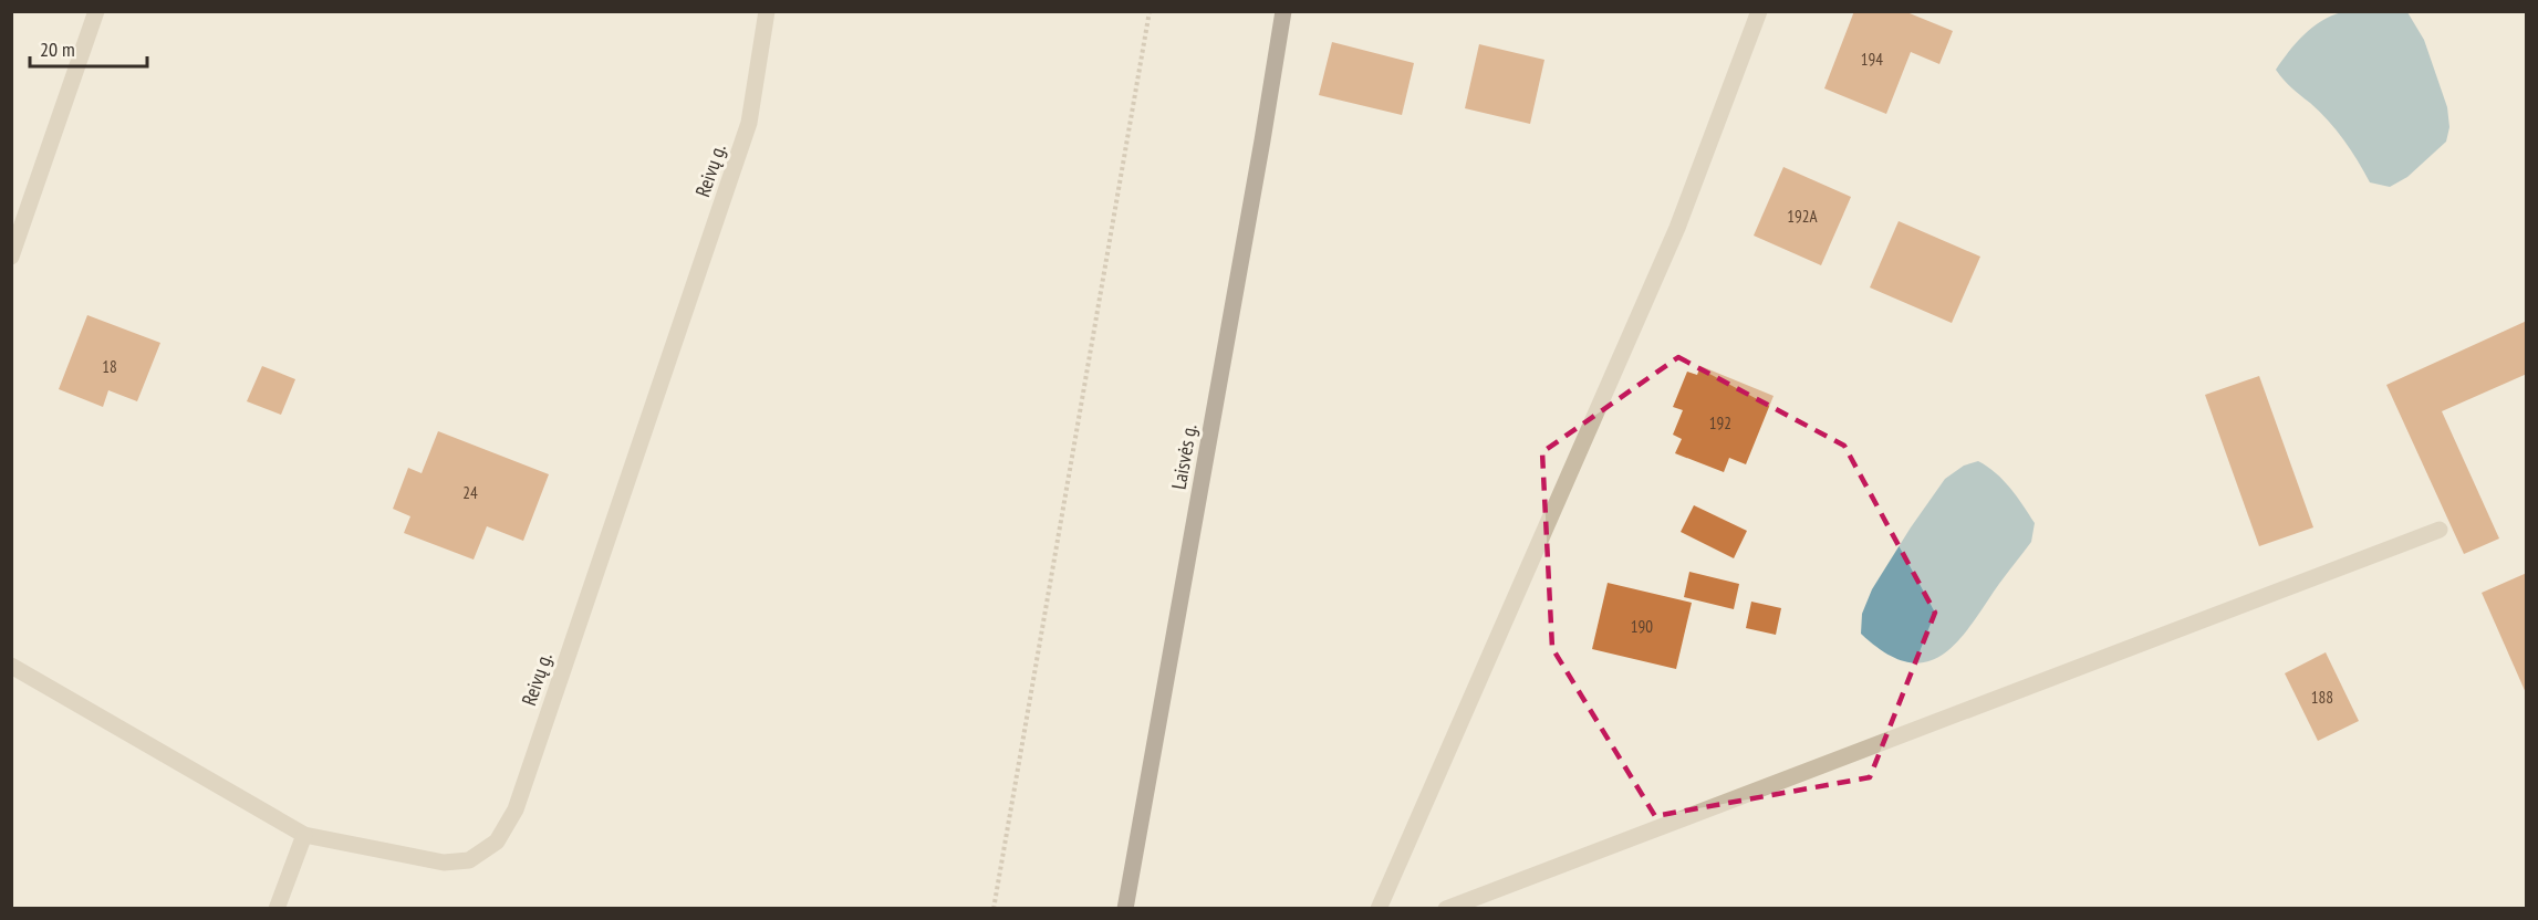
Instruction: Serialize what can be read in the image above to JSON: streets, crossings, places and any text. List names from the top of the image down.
{
  "streets": {
    "main road": ["Laisvės g."],
    "street": ["Reivų g."]
  },
  "house_numbers": [
    "194",
    "192A",
    "18",
    "192",
    "24",
    "190",
    "188"
  ],
  "scale_bar": "20 m"
}
